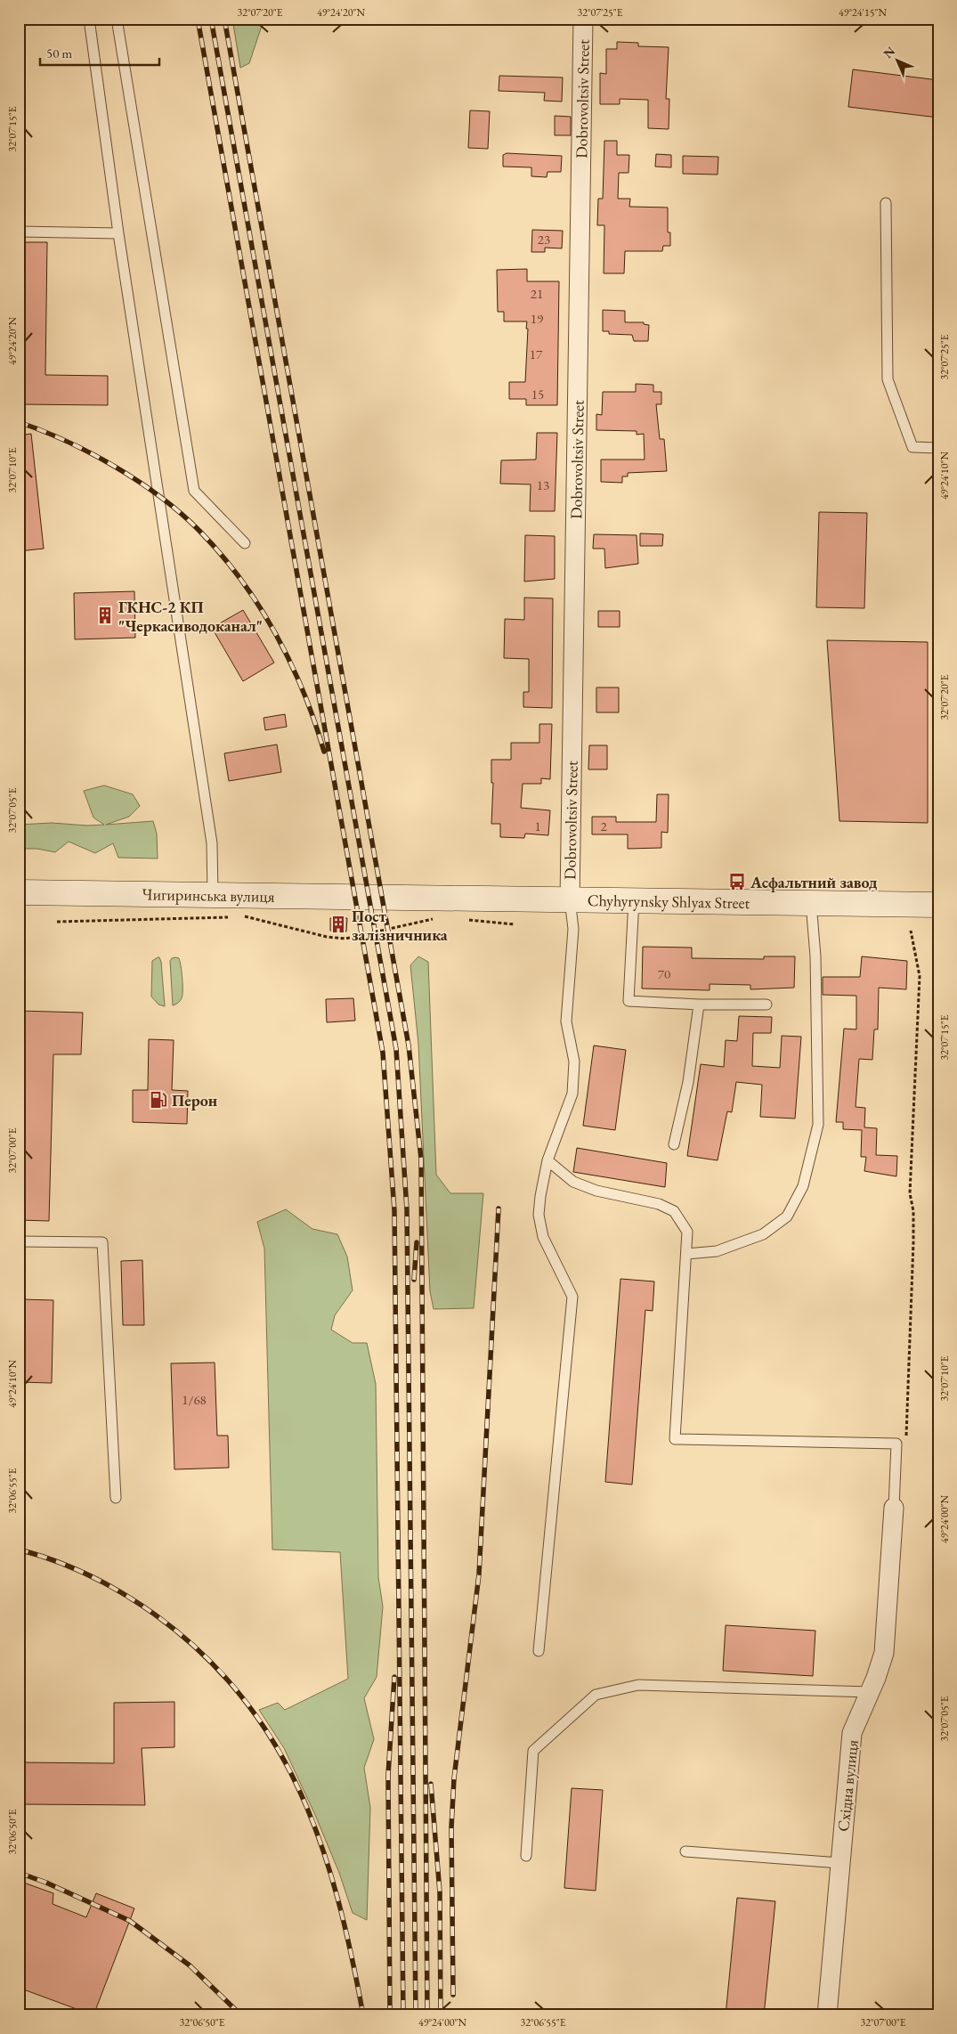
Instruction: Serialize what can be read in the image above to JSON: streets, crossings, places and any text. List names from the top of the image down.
{
  "streets": {
    "main road": ["Чигиринська вулиця", "Chyhyrynsky Shlyax Street"],
    "street": ["Dobrovoltsiv Street", "Східна вулиця"]
  },
  "crossings": [
    ["Dobrovoltsiv Street", "Chyhyrynsky Shlyax Street"],
    ["Чигиринська вулиця", "Chyhyrynsky Shlyax Street"]
  ],
  "places": {
    "building": ["ГКНС-2 КП \"Черкасиводоканал\"", "Пост залізничника"],
    "bus stop": ["Асфальтний завод"],
    "fuel station": ["Перон"]
  },
  "house_numbers": [
    "23",
    "21",
    "19",
    "17",
    "15",
    "13",
    "1",
    "2",
    "70",
    "1/68"
  ],
  "scale_bar": "50 m",
  "north": "top left",
  "coordinates": [
    "32°07'20\"E",
    "49°24'20\"N",
    "32°07'25\"E",
    "49°24'15\"N",
    "32°07'15\"E",
    "32°07'10\"E",
    "49°24'10\"N",
    "32°07'05\"E",
    "32°07'00\"E",
    "32°06'55\"E",
    "49°24'00\"N",
    "32°06'50\"E"
  ]
}
